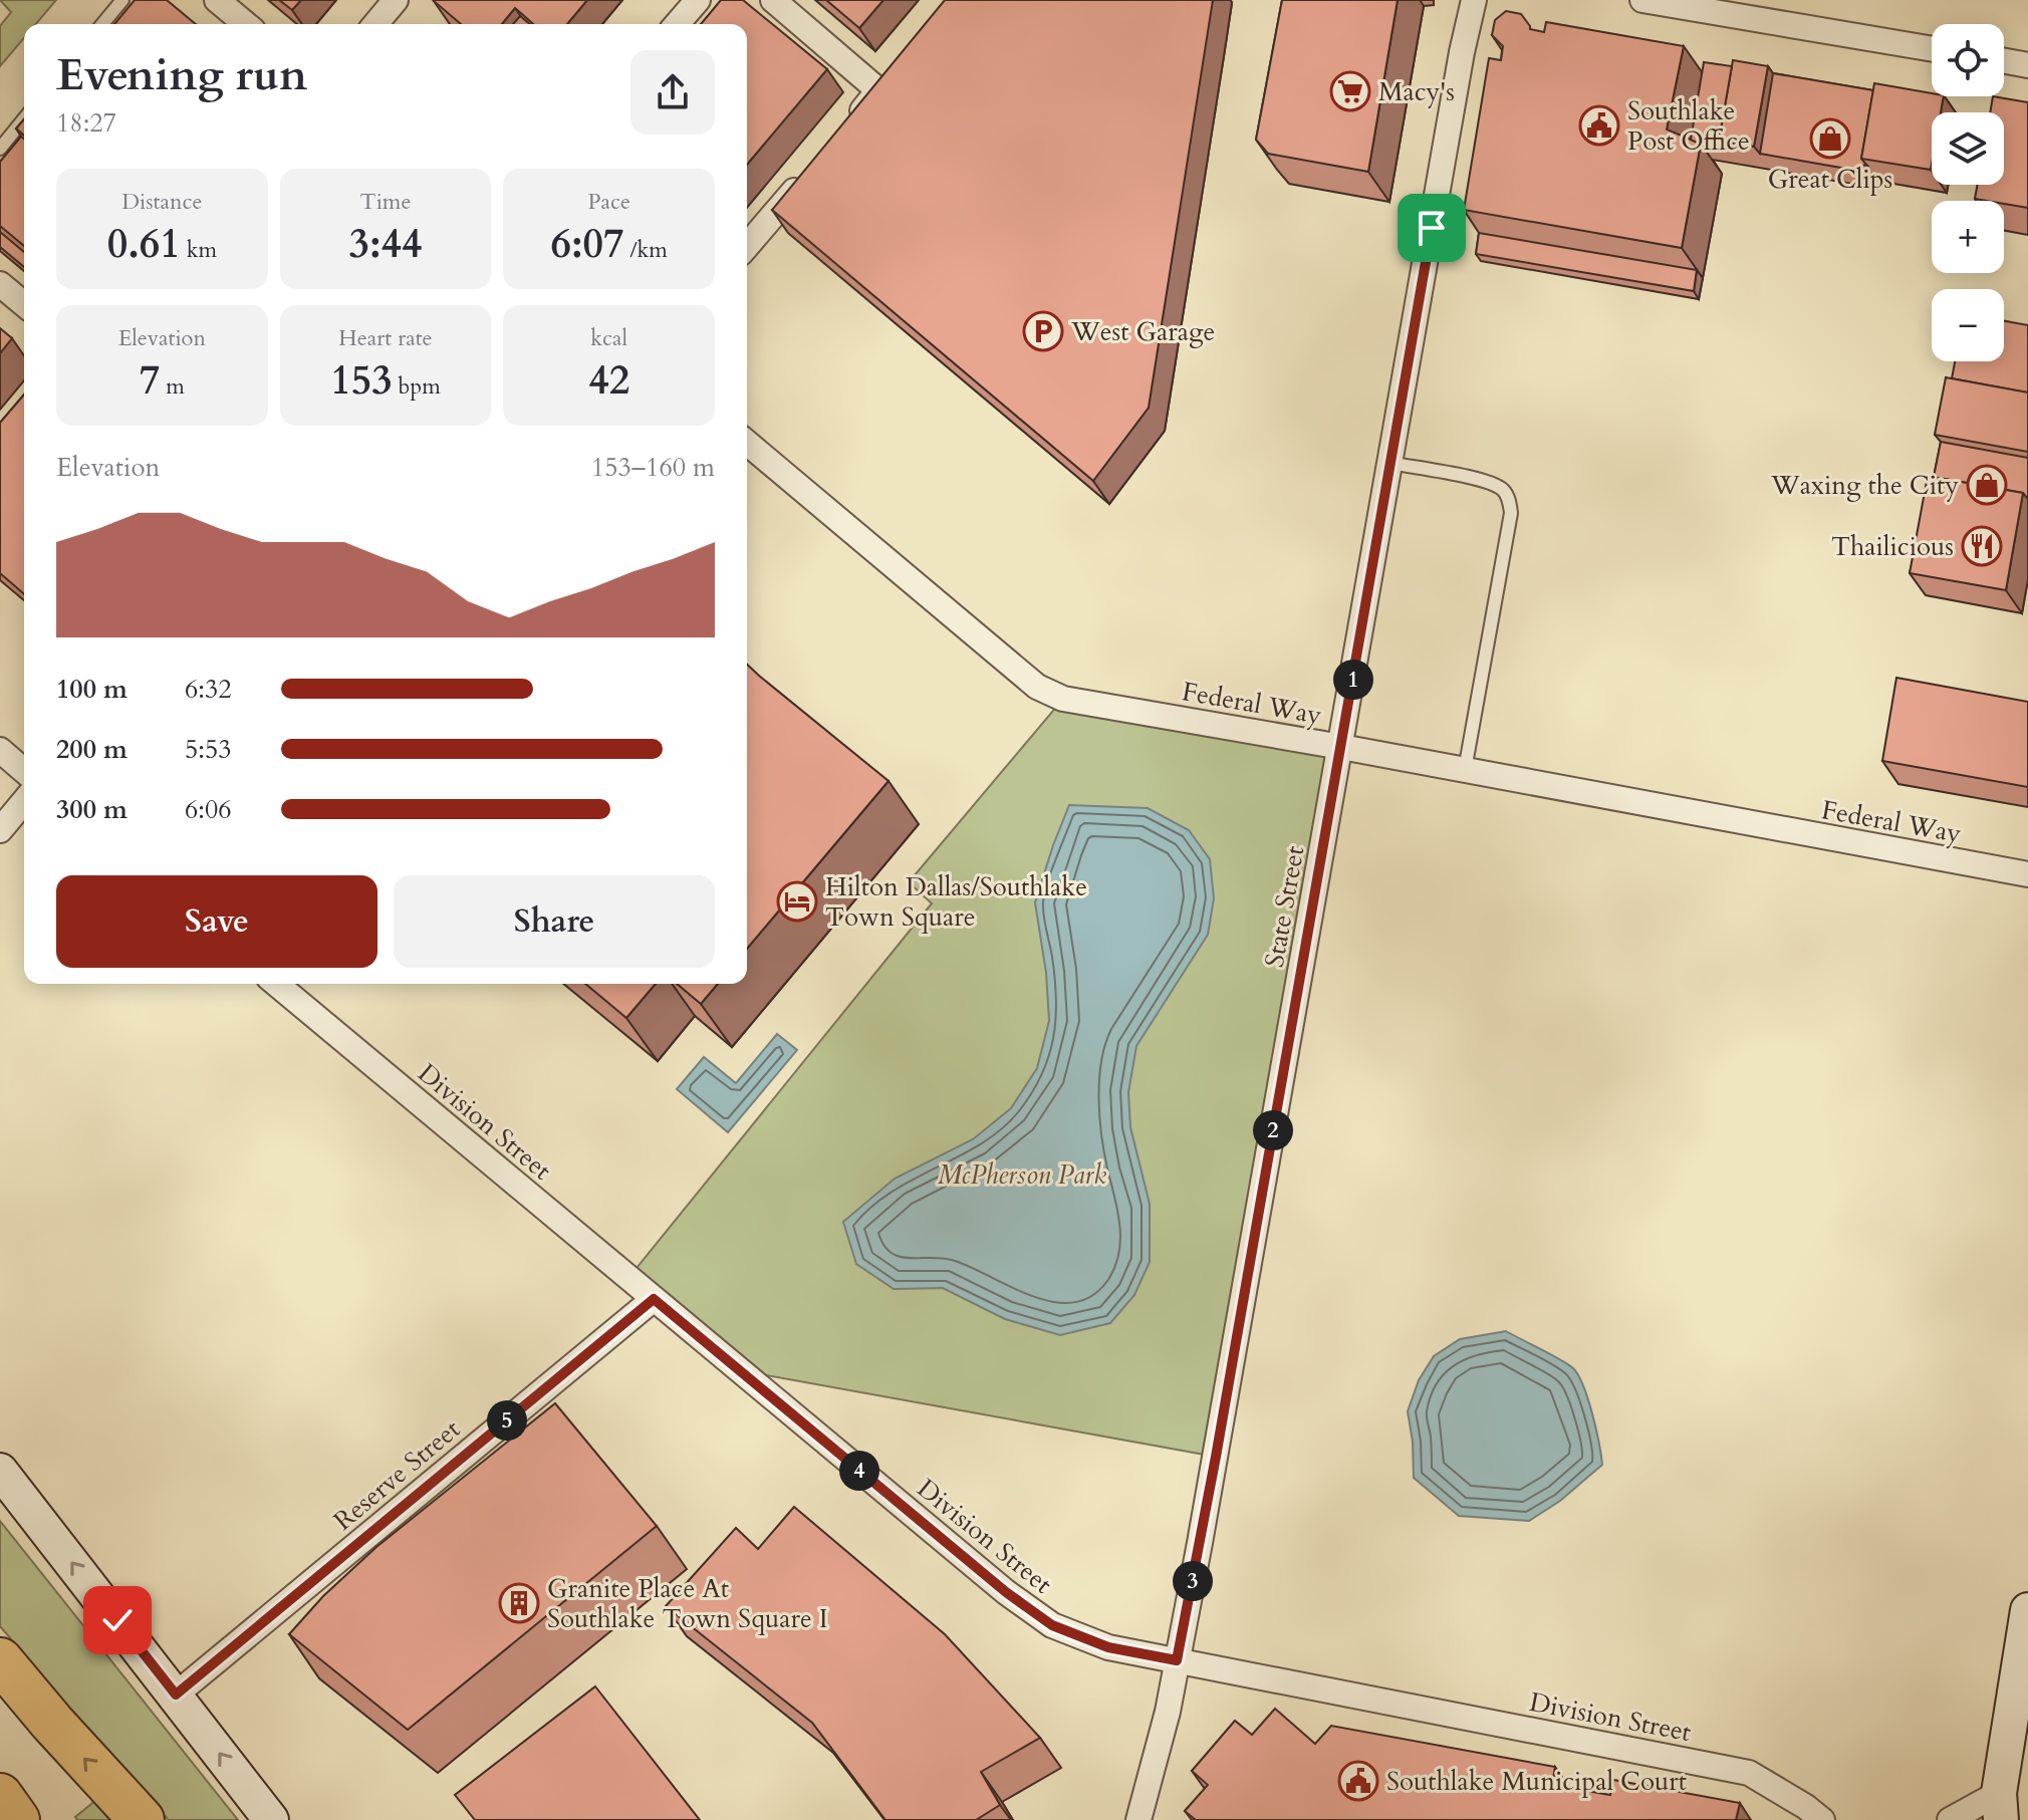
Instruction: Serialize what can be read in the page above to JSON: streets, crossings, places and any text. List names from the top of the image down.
{
  "streets": {
    "street": [
      "Federal Way",
      "State Street",
      "Division Street",
      "Reserve Street"
    ]
  },
  "crossings": [
    ["Federal Way", "State Street"],
    ["State Street", "Division Street"],
    ["Division Street", "Reserve Street"]
  ],
  "parks": ["McPherson Park"],
  "places": {
    "supermarket": ["Macy's"],
    "public building": ["Southlake Post Office", "Southlake Municipal Court"],
    "shop": ["Great Clips", "Waxing the City"],
    "parking": ["West Garage"],
    "restaurant": ["Thailicious"],
    "hotel": ["Hilton Dallas/Southlake Town Square"],
    "building": ["Granite Place At Southlake Town Square I"]
  },
  "page": {
    "map_buttons": ["+", "−"],
    "heading": ["Evening run", "18:27"],
    "stats": [
      ["Distance", "0.61 km"],
      ["Time", "3:44"],
      ["Pace", "6:07 /km"],
      ["Elevation", "7 m"],
      ["Heart rate", "153 bpm"],
      ["kcal", "42"]
    ],
    "chart": ["Elevation", "153–160 m"],
    "list": [
      {
        "name": "100 m",
        "note": "6:32"
      },
      {
        "name": "200 m",
        "note": "5:53"
      },
      {
        "name": "300 m",
        "note": "6:06"
      }
    ],
    "pins": [
      "1",
      "2",
      "5",
      "4",
      "3"
    ],
    "buttons": ["Save", "Share"]
  }
}
